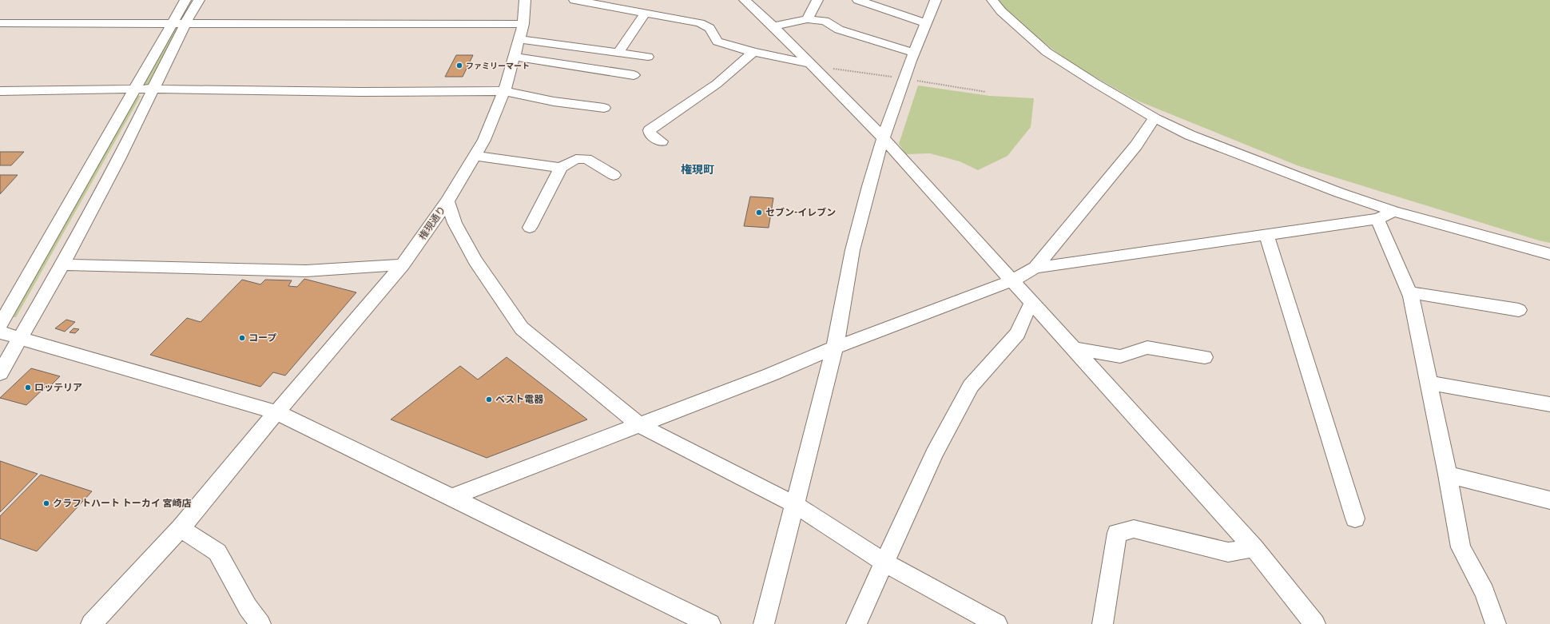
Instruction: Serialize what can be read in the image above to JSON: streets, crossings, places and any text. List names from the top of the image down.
{
  "streets": {
    "street": ["権現通り"]
  },
  "districts": ["権現町"],
  "places": [
    "ファミリーマート",
    "セブン-イレブン",
    "コープ",
    "ロッテリア",
    "ベスト電器",
    "クラフトハート トーカイ 宮崎店"
  ]
}
